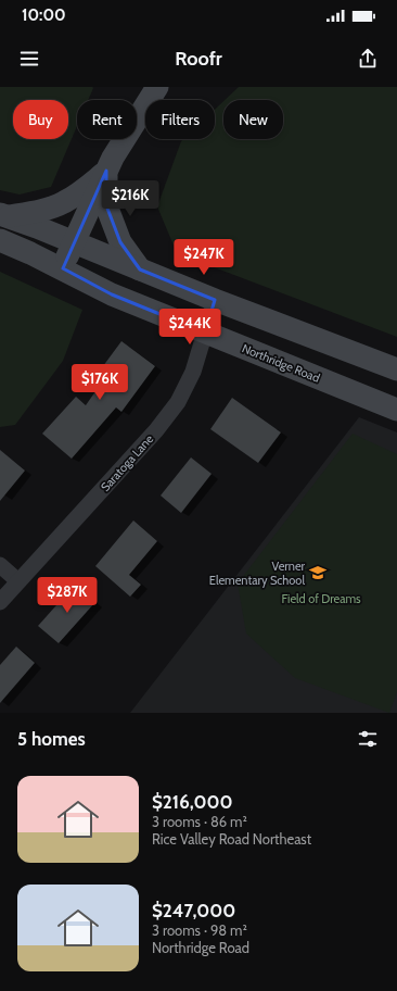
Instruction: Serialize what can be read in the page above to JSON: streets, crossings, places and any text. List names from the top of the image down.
{
  "streets": {
    "main road": ["Northridge Road"],
    "street": ["Saratoga Lane"]
  },
  "crossings": [
    ["Northridge Road", "Saratoga Lane"]
  ],
  "parks": ["Field of Dreams"],
  "places": {
    "school or university": ["Verner Elementary School"]
  },
  "page": {
    "status": "10:00",
    "header": "Roofr",
    "chip": [
      "Buy",
      "Rent",
      "Filters",
      "New"
    ],
    "price": [
      "$216K",
      "$247K",
      "$244K",
      "$176K",
      "$287K"
    ],
    "heading": "5 homes",
    "list": [
      {
        "name": "$216,000",
        "note": "3 rooms · 86 m² · Rice Valley Road Northeast"
      },
      {
        "name": "$247,000",
        "note": "3 rooms · 98 m² · Northridge Road"
      }
    ]
  }
}
